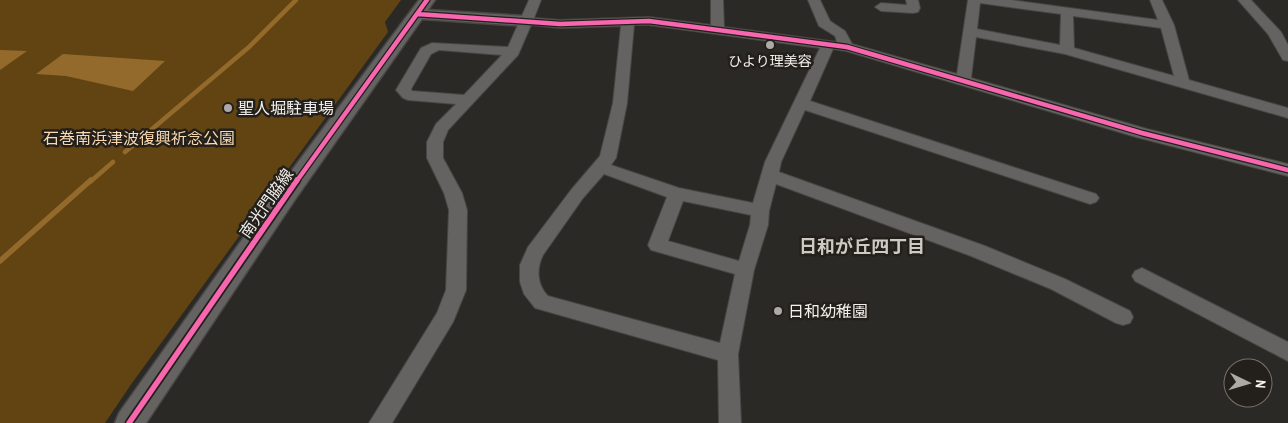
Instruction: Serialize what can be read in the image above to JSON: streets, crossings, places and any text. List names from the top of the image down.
{
  "streets": {
    "street": ["南光門脇線"]
  },
  "districts": ["日和が丘四丁目"],
  "parks": ["石巻南浜津波復興祈念公園"],
  "places": ["ひより理美容", "聖人堀駐車場", "日和幼稚園"],
  "north": "right"
}
